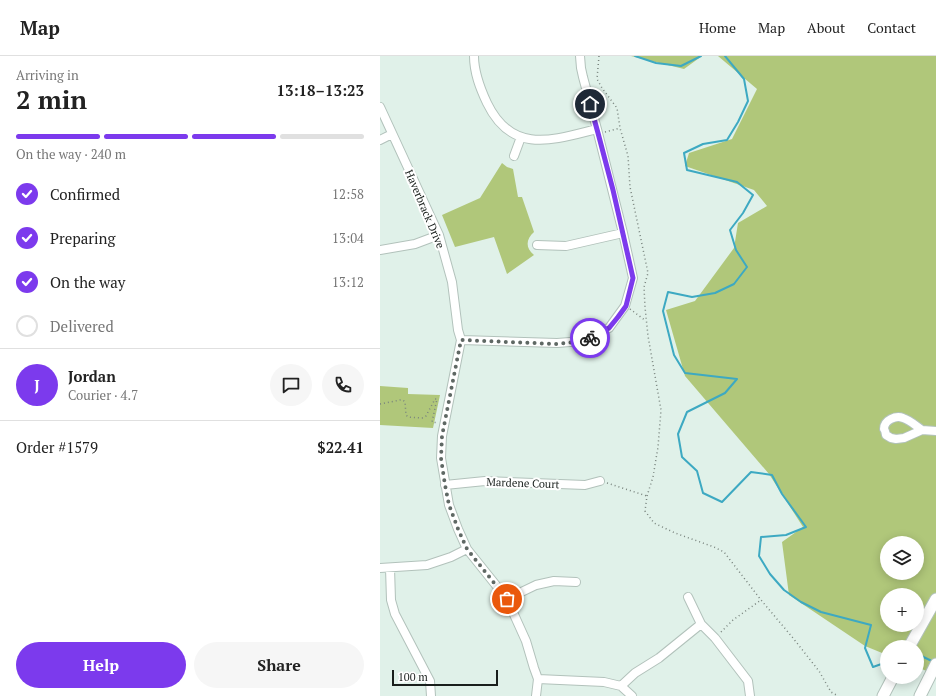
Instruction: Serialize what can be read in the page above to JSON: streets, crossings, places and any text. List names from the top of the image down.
{
  "streets": {
    "street": ["Haverbrack Drive", "Mardene Court"]
  },
  "crossings": [
    ["Haverbrack Drive", "Mardene Court"]
  ],
  "scale_bar": "100 m",
  "page": {
    "header": "Map",
    "nav": [
      "Home",
      "Map",
      "About",
      "Contact"
    ],
    "heading": ["2 min", "Arriving in", "13:18–13:23"],
    "panel": [
      "Jordan",
      "Courier · 4.7",
      "Order #1579",
      "$22.41"
    ],
    "bar": "On the way · 240 m",
    "list": [
      ["Confirmed", "12:58"],
      ["Preparing", "13:04"],
      ["On the way", "13:12"],
      "Delivered"
    ],
    "round": "J",
    "map_buttons": ["+", "−"],
    "buttons": ["Help", "Share"],
    "scale": "100 m"
  }
}
